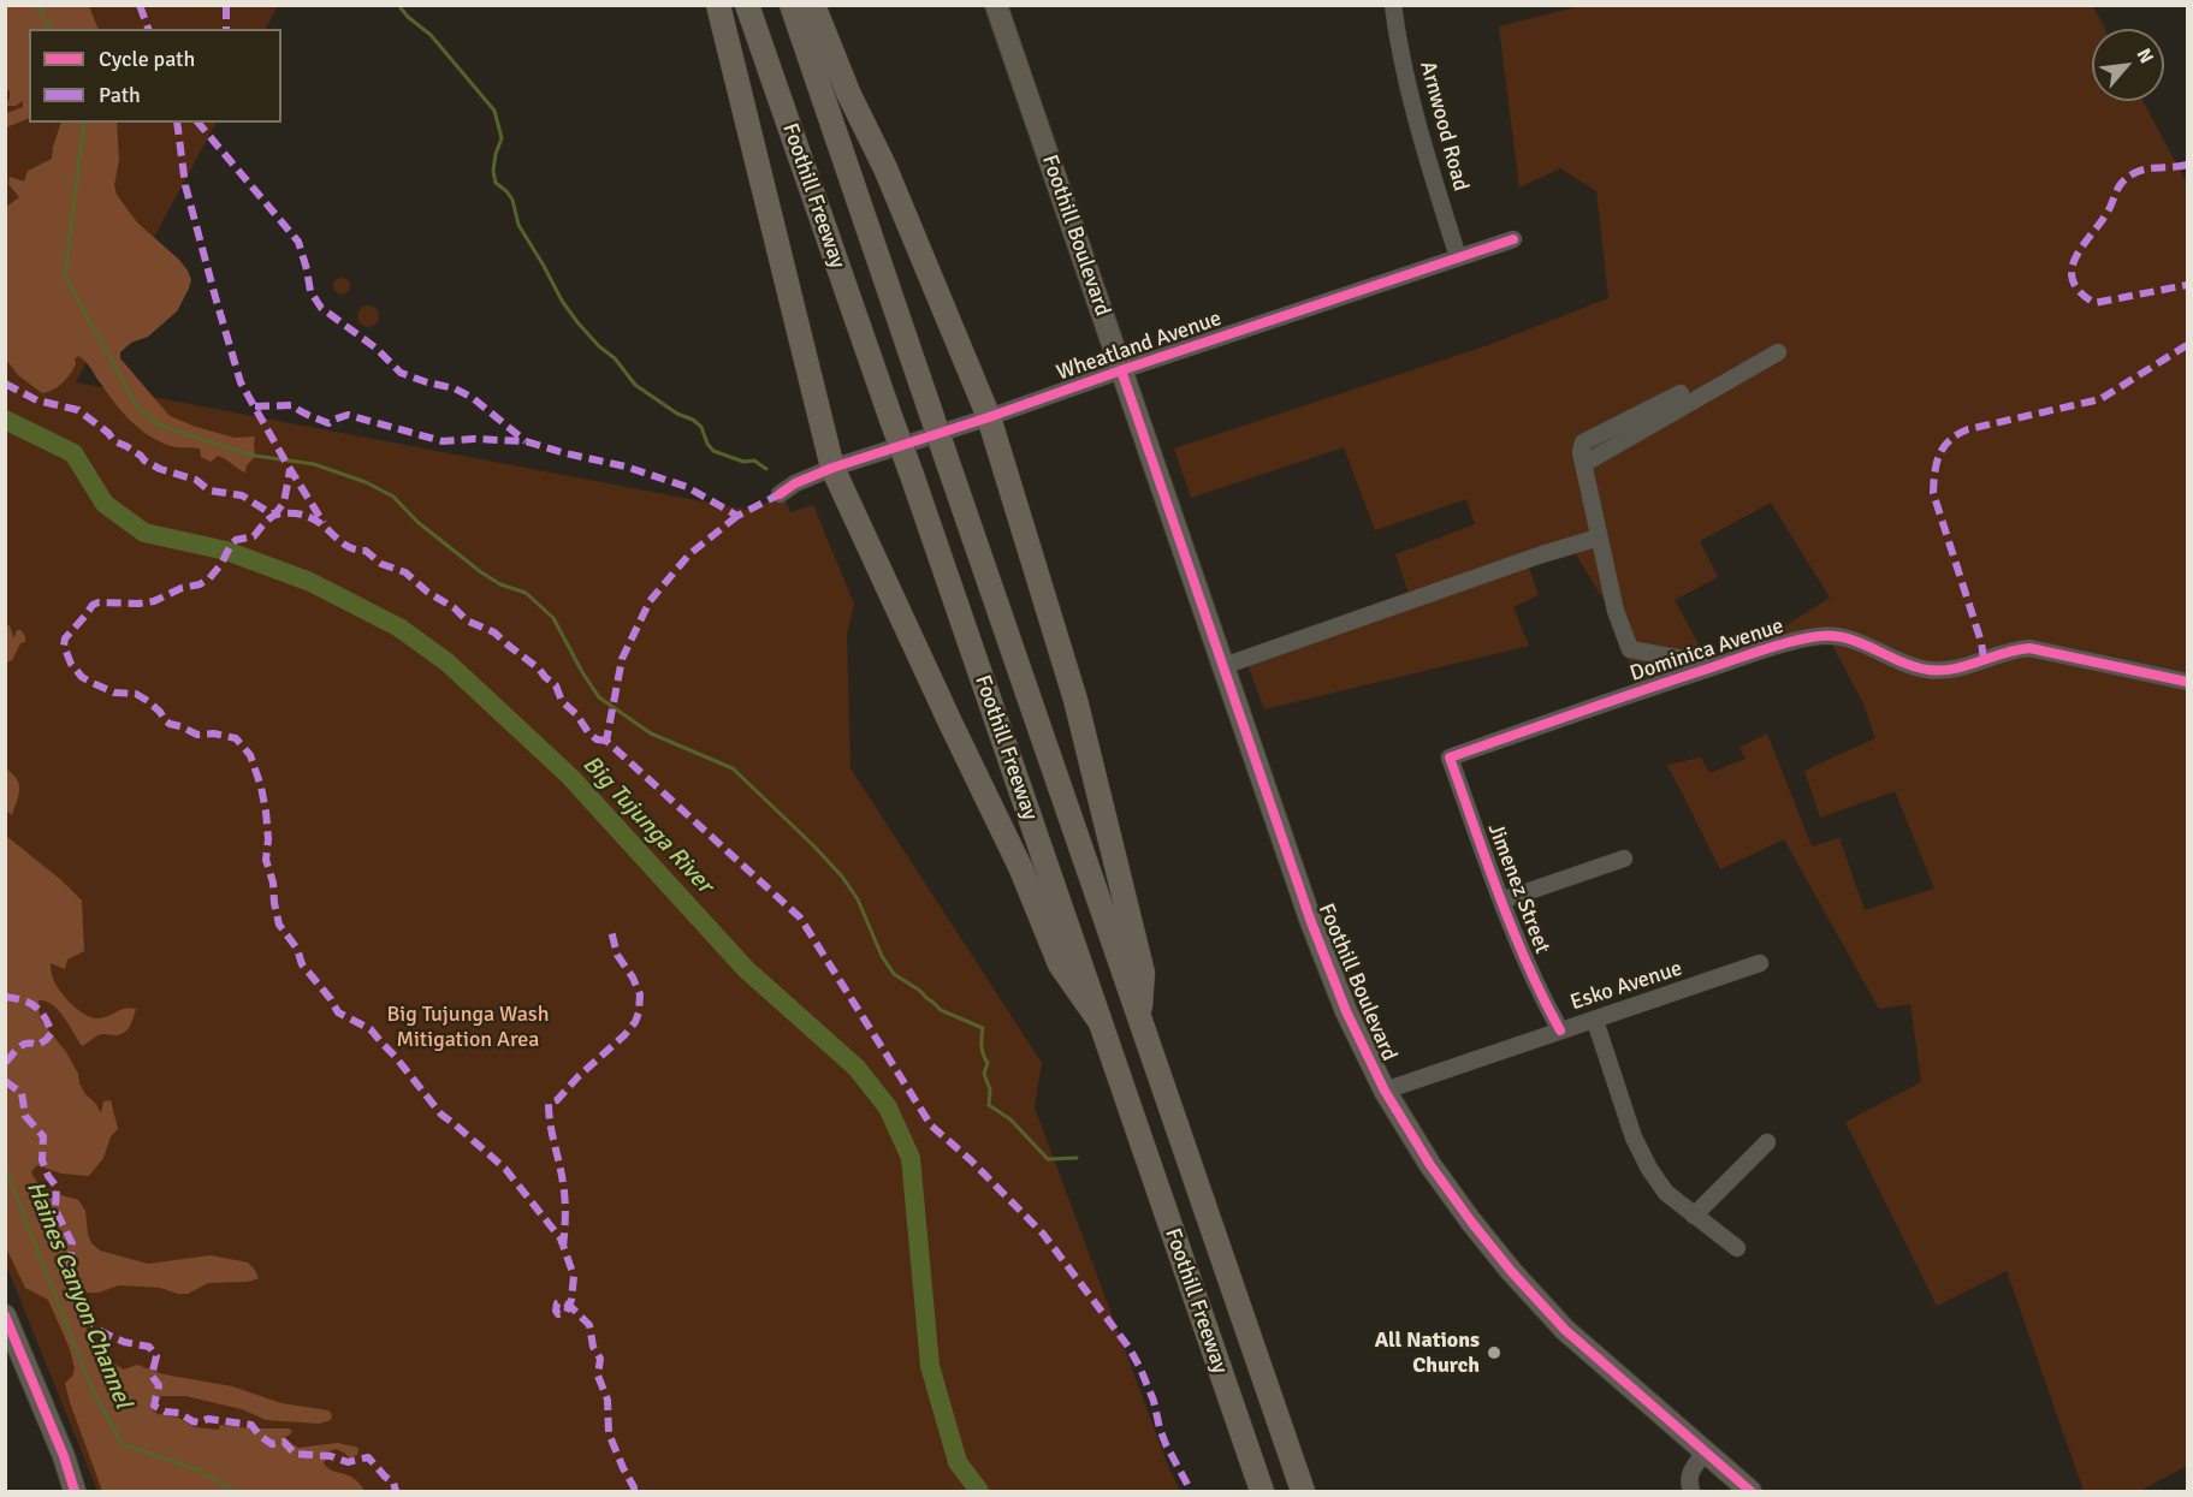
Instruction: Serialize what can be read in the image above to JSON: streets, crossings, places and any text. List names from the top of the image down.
{
  "streets": {
    "highway": ["Foothill Freeway"],
    "main road": ["Foothill Boulevard"],
    "street": [
      "Arnwood Road",
      "Wheatland Avenue",
      "Dominica Avenue",
      "Jimenez Street",
      "Esko Avenue"
    ]
  },
  "crossings": [
    ["Arnwood Road", "Wheatland Avenue"],
    ["Foothill Boulevard", "Wheatland Avenue"],
    ["Foothill Boulevard", "Esko Avenue"],
    ["Dominica Avenue", "Jimenez Street"],
    ["Jimenez Street", "Esko Avenue"]
  ],
  "water": ["Big Tujunga River", "Haines Canyon Channel"],
  "parks": ["Big Tujunga Wash Mitigation Area"],
  "places": ["All Nations Church"],
  "legend": ["Cycle path", "Path"],
  "north": "top right"
}
